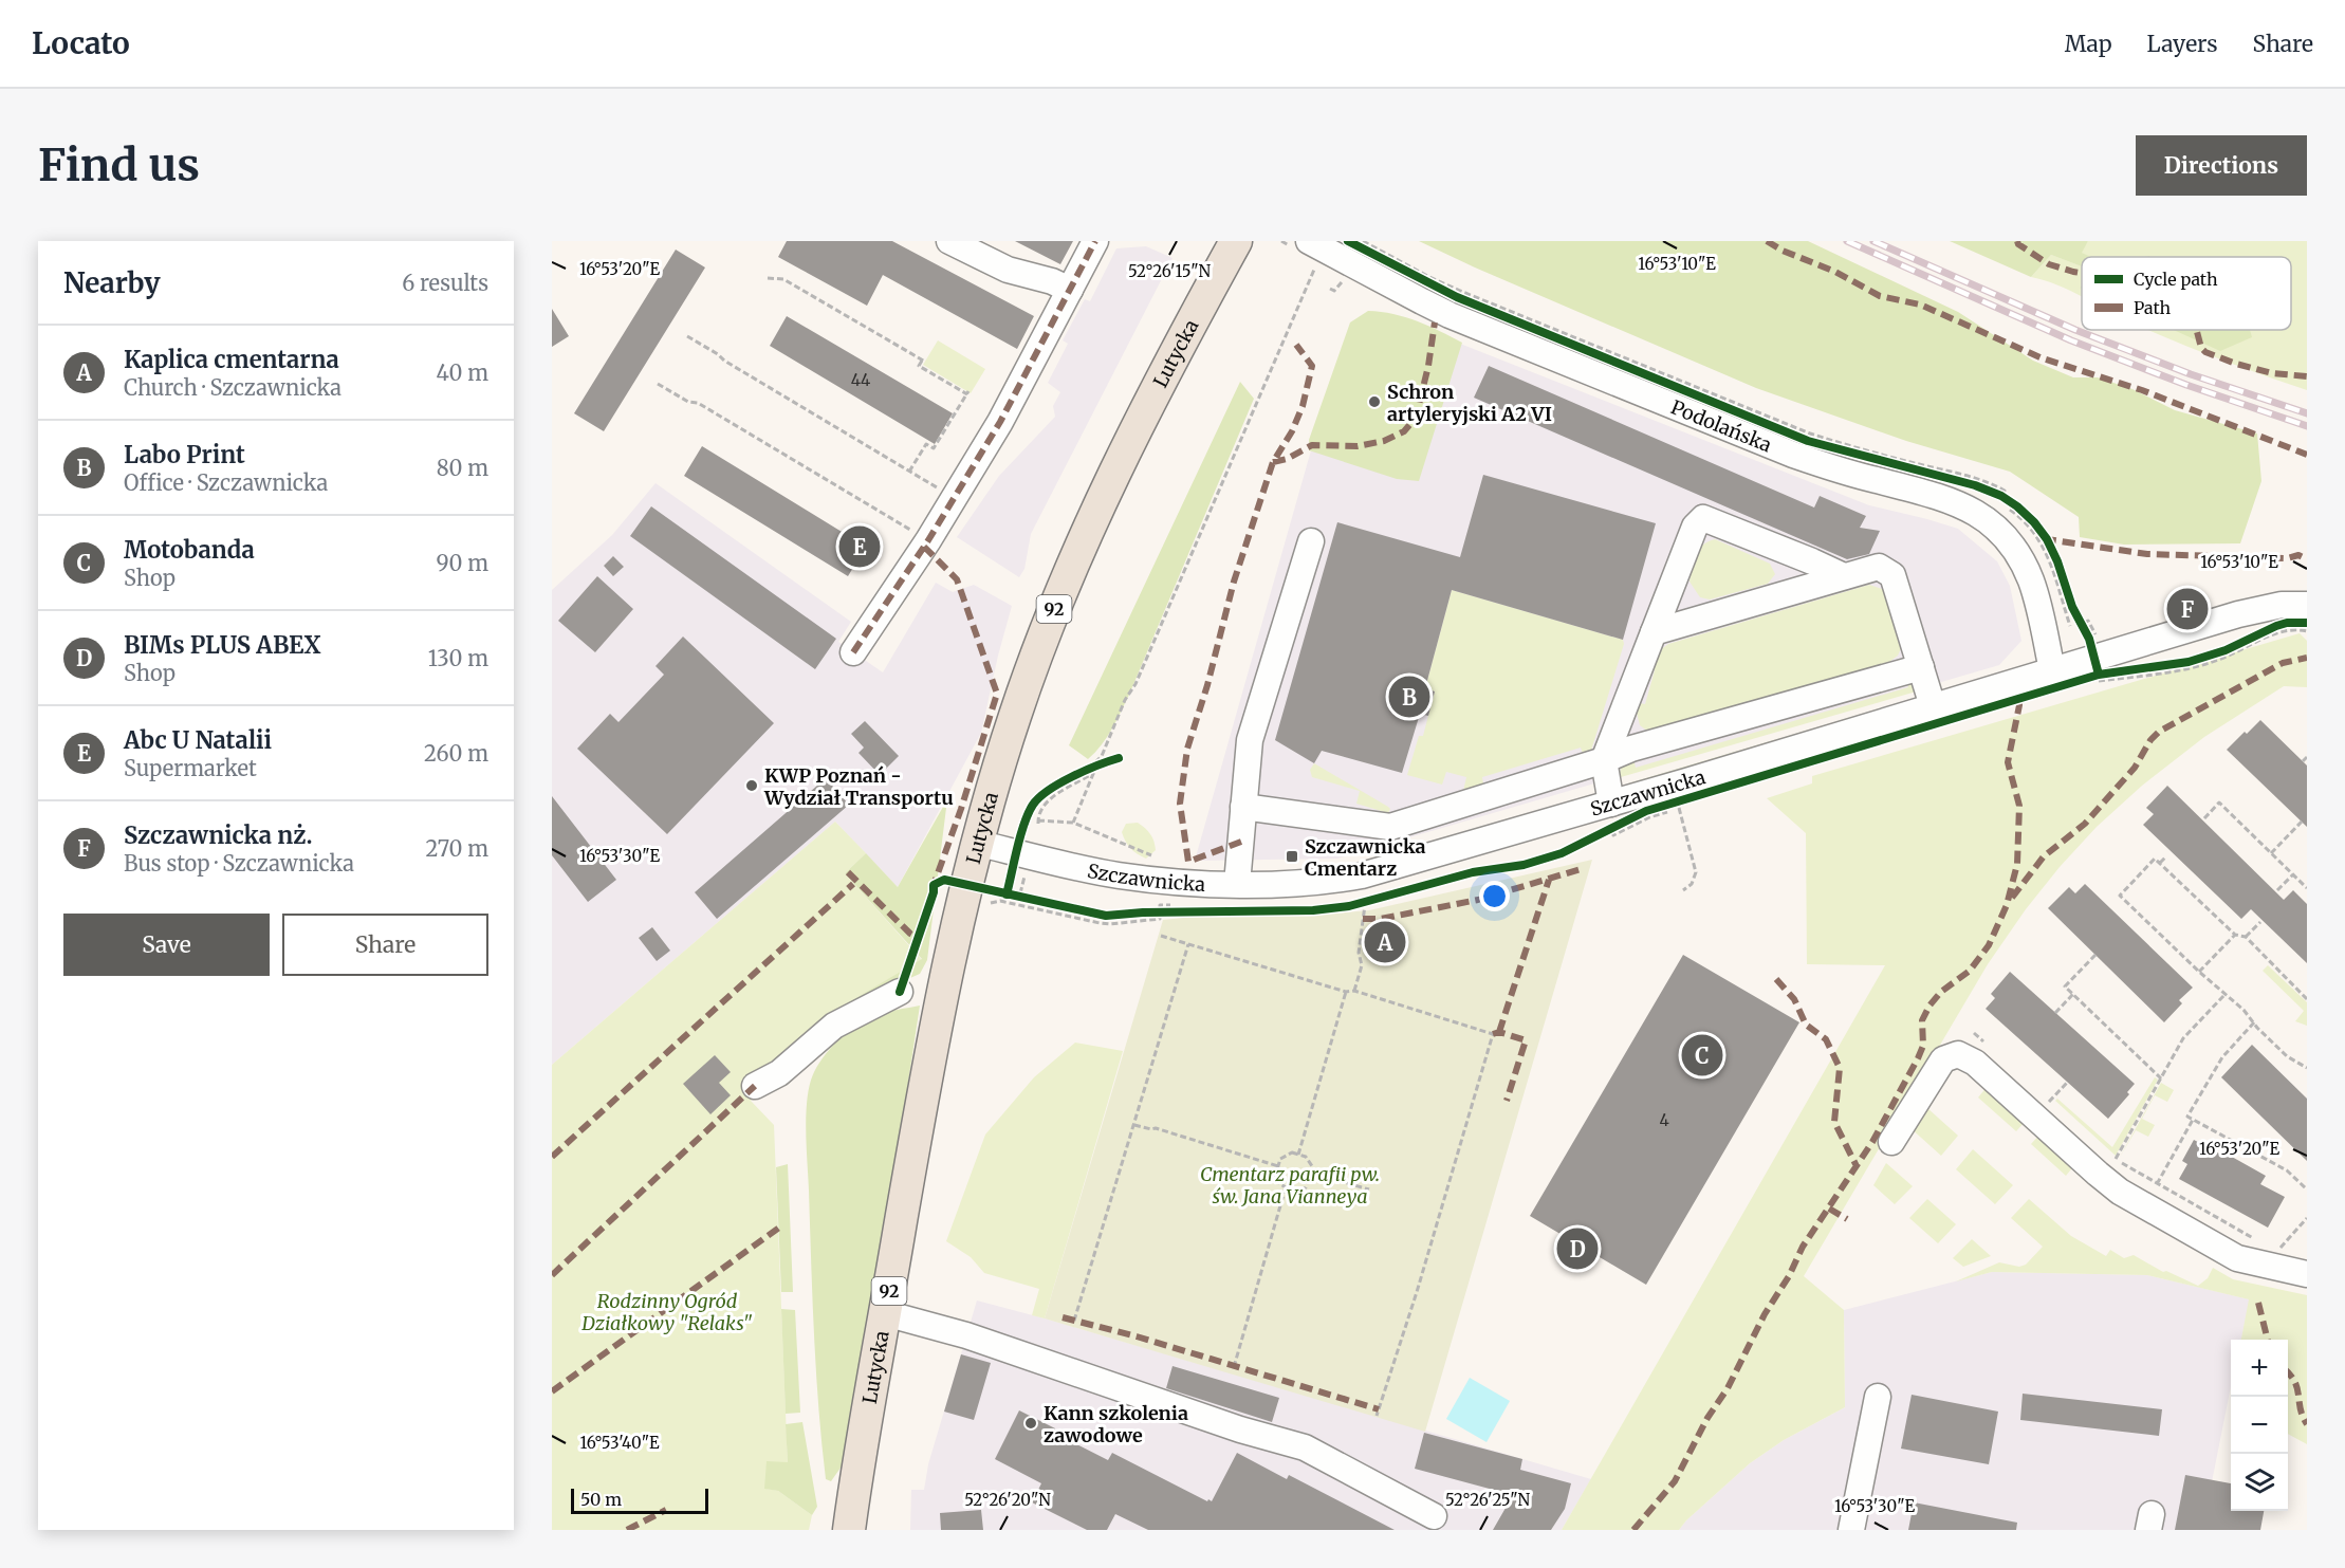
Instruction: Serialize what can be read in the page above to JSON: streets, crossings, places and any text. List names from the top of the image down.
{
  "streets": {
    "main road": ["Lutycka", "92"],
    "street": ["Podolańska", "Szczawnicka"]
  },
  "crossings": [
    ["Lutycka", "Szczawnicka"],
    ["Podolańska", "Szczawnicka"]
  ],
  "parks": ["Cmentarz parafii pw. św. Jana Vianneya", "Rodzinny Ogród Działkowy \"Relaks\""],
  "places": {
    "other": ["Schron artyleryjski A2 VI", "KWP Poznań - Wydział Transportu", "Kann szkolenia zawodowe"],
    "transit": ["Szczawnicka Cmentarz"]
  },
  "house_numbers": ["44", "4"],
  "legend": ["Cycle path", "Path"],
  "scale_bar": "50 m",
  "page": {
    "header": "Locato",
    "nav": ["Map", "Layers", "Share"],
    "buttons": [
      "Directions",
      ["Save", "Share"]
    ],
    "title": "Find us",
    "heading": ["Nearby", "6 results"],
    "list": [
      {
        "mark": "A",
        "name": "Kaplica cmentarna",
        "note": "Church · Szczawnicka",
        "value": "40 m"
      },
      {
        "mark": "B",
        "name": "Labo Print",
        "note": "Office · Szczawnicka",
        "value": "80 m"
      },
      {
        "mark": "C",
        "name": "Motobanda",
        "note": "Shop",
        "value": "90 m"
      },
      {
        "mark": "D",
        "name": "BIMs PLUS ABEX",
        "note": "Shop",
        "value": "130 m"
      },
      {
        "mark": "E",
        "name": "Abc U Natalii",
        "note": "Supermarket",
        "value": "260 m"
      },
      {
        "mark": "F",
        "name": "Szczawnicka nż.",
        "note": "Bus stop · Szczawnicka",
        "value": "270 m"
      }
    ],
    "pins": [
      "E",
      "F",
      "B",
      "A",
      "C",
      "D"
    ],
    "map_buttons": ["+", "−"],
    "scale": "50 m"
  },
  "coordinates": [
    "16°53'10\"E",
    "16°53'20\"E",
    "52°26'15\"N",
    "16°53'30\"E",
    "16°53'40\"E",
    "52°26'20\"N",
    "52°26'25\"N"
  ]
}
